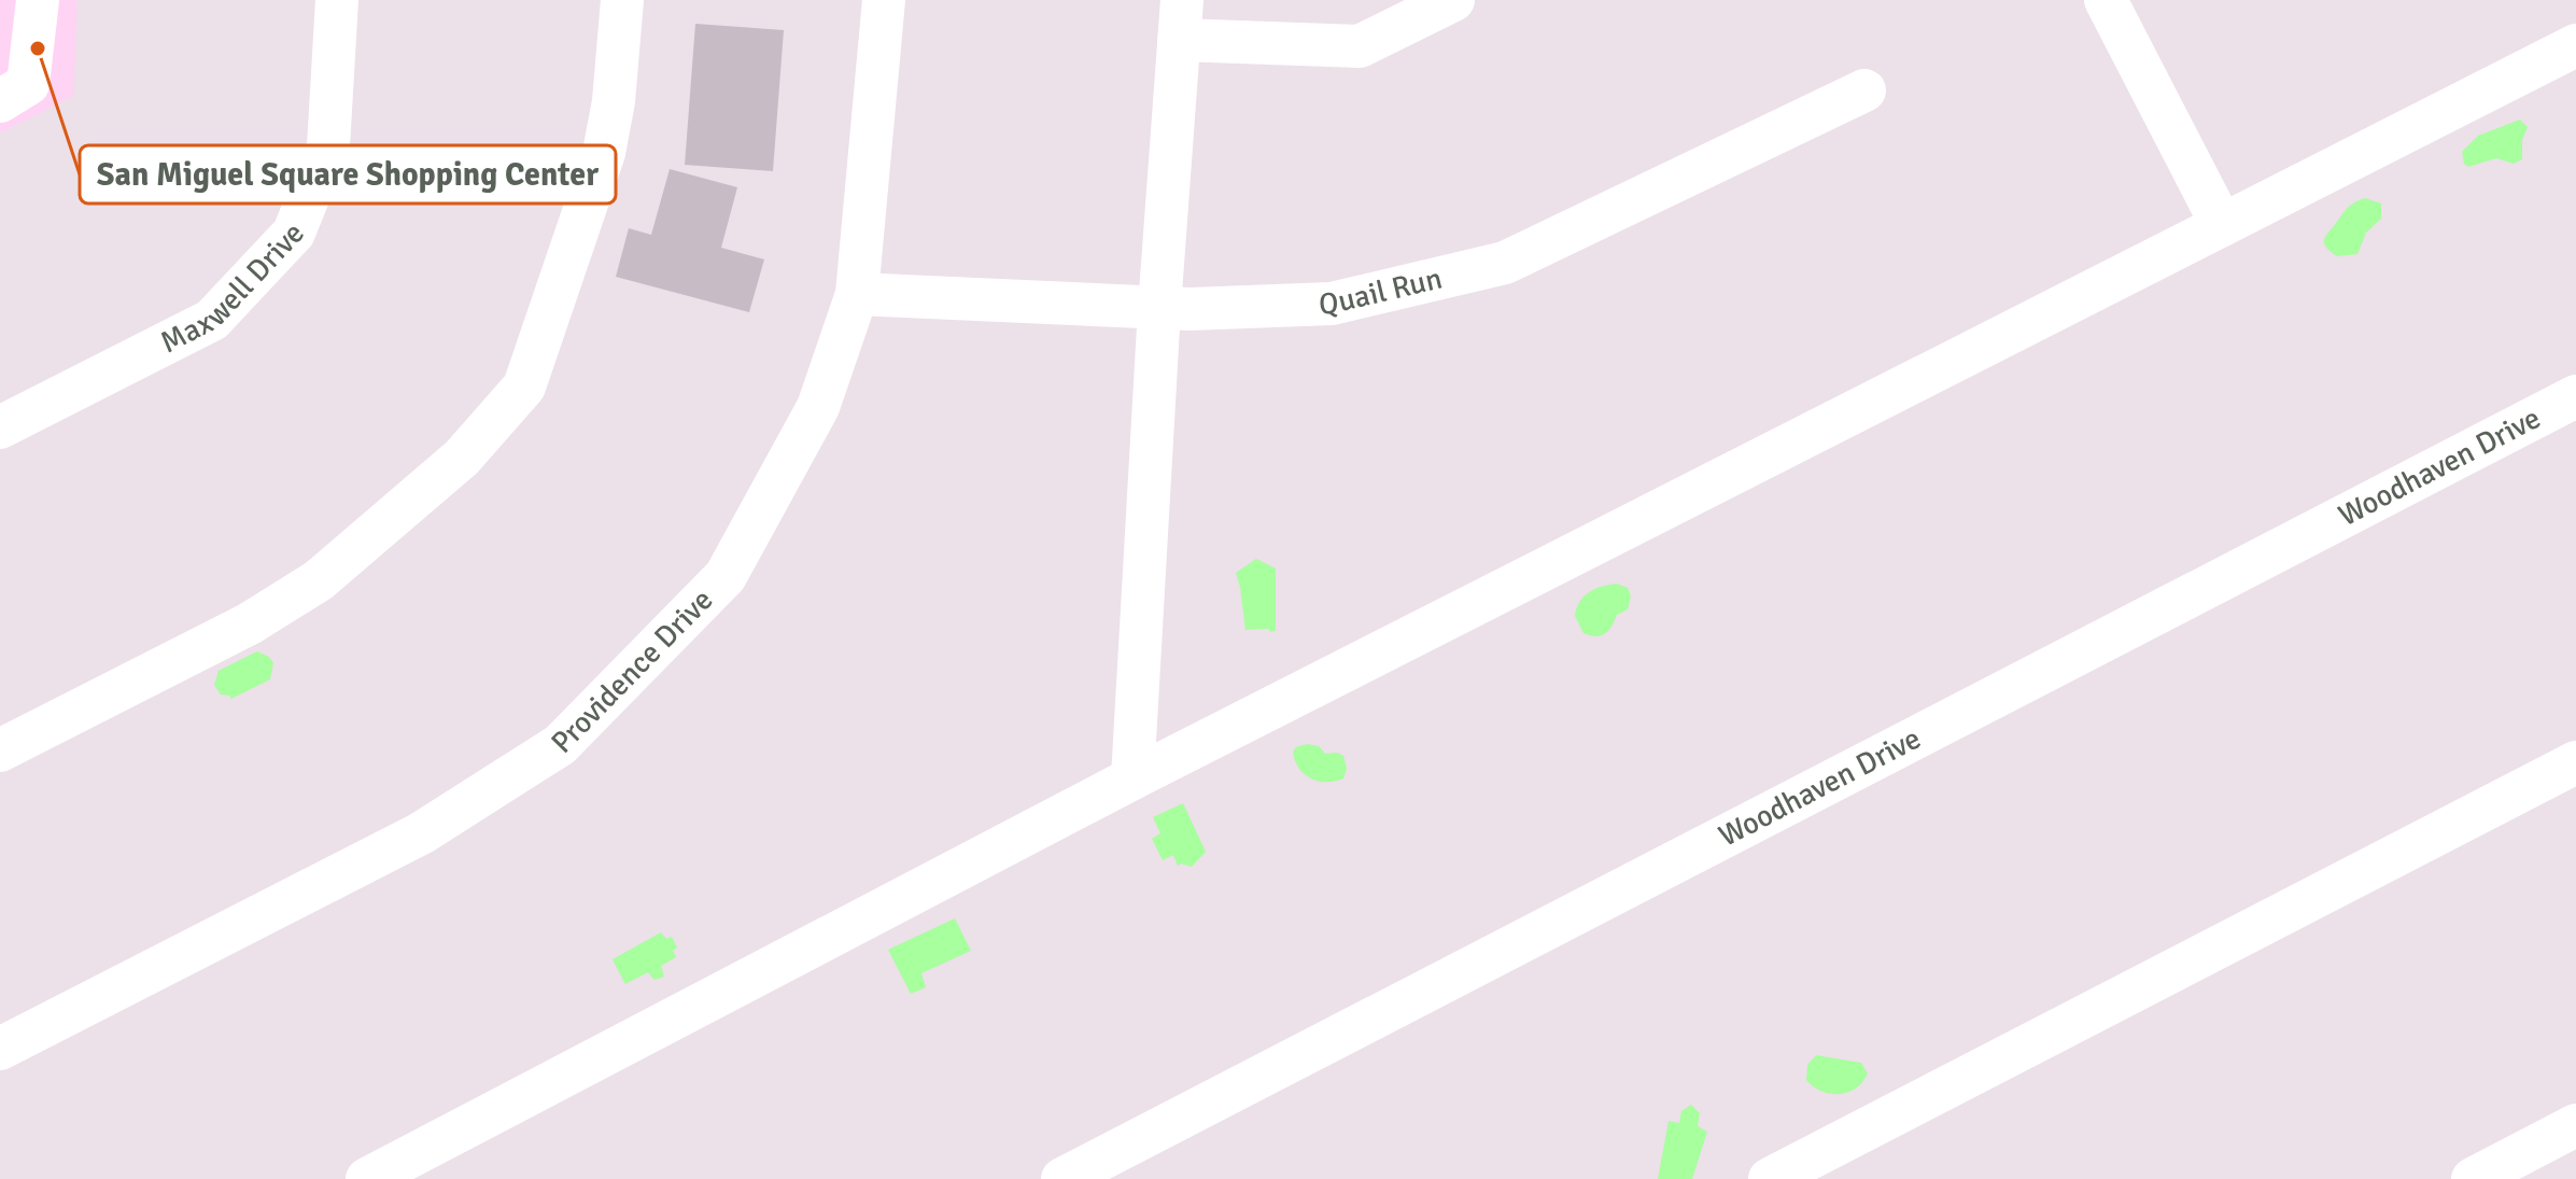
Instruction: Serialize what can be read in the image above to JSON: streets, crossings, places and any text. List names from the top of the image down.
{
  "streets": {
    "street": [
      "Maxwell Drive",
      "Quail Run",
      "Woodhaven Drive",
      "Providence Drive"
    ]
  },
  "crossings": [
    ["Quail Run", "Providence Drive"]
  ],
  "places": ["San Miguel Square Shopping Center"]
}
